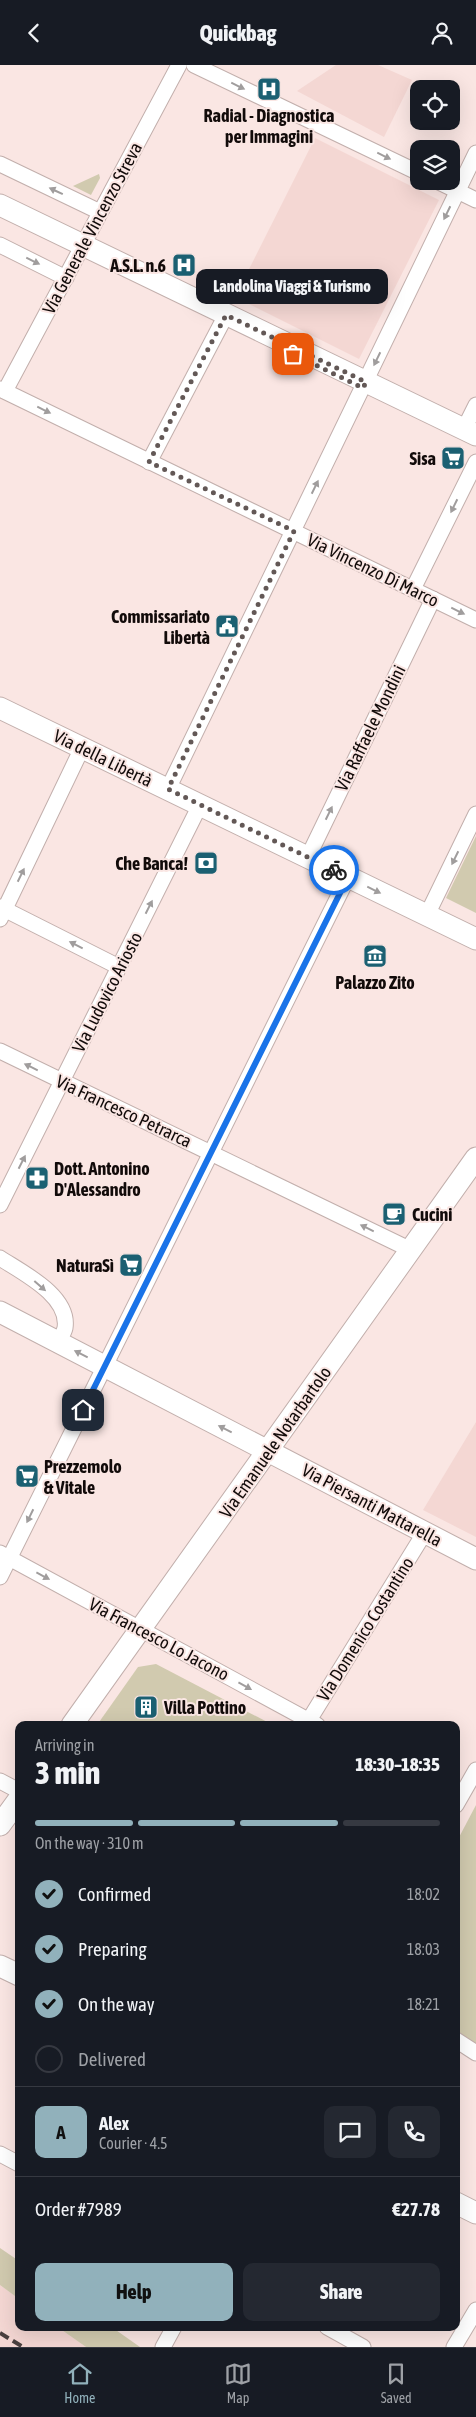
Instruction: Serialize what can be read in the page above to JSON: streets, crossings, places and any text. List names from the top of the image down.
{
  "streets": {
    "street": [
      "Via Generale Vincenzo Streva",
      "Via Vincenzo Di Marco",
      "Via Raffaele Mondini",
      "Via della Libertà",
      "Via Ludovico Ariosto",
      "Via Francesco Petrarca",
      "Via Emanuele Notarbartolo",
      "Via Piersanti Mattarella",
      "Via Domenico Costantino",
      "Via Francesco Lo Jacono"
    ]
  },
  "crossings": [
    ["Via Generale Vincenzo Streva", "Via Vincenzo Di Marco"],
    ["Via Vincenzo Di Marco", "Via Raffaele Mondini"],
    ["Via Raffaele Mondini", "Via della Libertà"],
    ["Via della Libertà", "Via Ludovico Ariosto"],
    ["Via Ludovico Ariosto", "Via Francesco Petrarca"],
    ["Via Francesco Petrarca", "Via Emanuele Notarbartolo"],
    ["Via Emanuele Notarbartolo", "Via Piersanti Mattarella"],
    ["Via Emanuele Notarbartolo", "Via Francesco Lo Jacono"],
    ["Via Piersanti Mattarella", "Via Domenico Costantino"]
  ],
  "one_way": [
    "Via Vincenzo Di Marco",
    "Via Francesco Petrarca",
    "Via Piersanti Mattarella",
    "Via Francesco Lo Jacono"
  ],
  "places": {
    "hospital": ["Radial - Diagnostica per Immagini", "A.S.L. n.6"],
    "other": ["Landolina Viaggi & Turismo"],
    "supermarket": ["Sisa", "NaturaSì", "Prezzemolo & Vitale"],
    "public building": ["Commissariato Libertà"],
    "bank": ["Che Banca!"],
    "museum": ["Palazzo Zito"],
    "pharmacy": ["Dott. Antonino D'Alessandro"],
    "cafe": ["Cucini"],
    "building": ["Villa Pottino"]
  },
  "page": {
    "header": "Quickbag",
    "bubble": "Landolina Viaggi & Turismo",
    "heading": ["3 min", "Arriving in", "18:30–18:35"],
    "panel": [
      "Alex",
      "Courier · 4.5",
      "Order #7989",
      "€27.78"
    ],
    "bar": "On the way · 310 m",
    "list": [
      ["Confirmed", "18:02"],
      ["Preparing", "18:03"],
      ["On the way", "18:21"],
      "Delivered"
    ],
    "round": "A",
    "buttons": ["Help", "Share"],
    "tabs": ["Home", "Map", "Saved"]
  }
}
